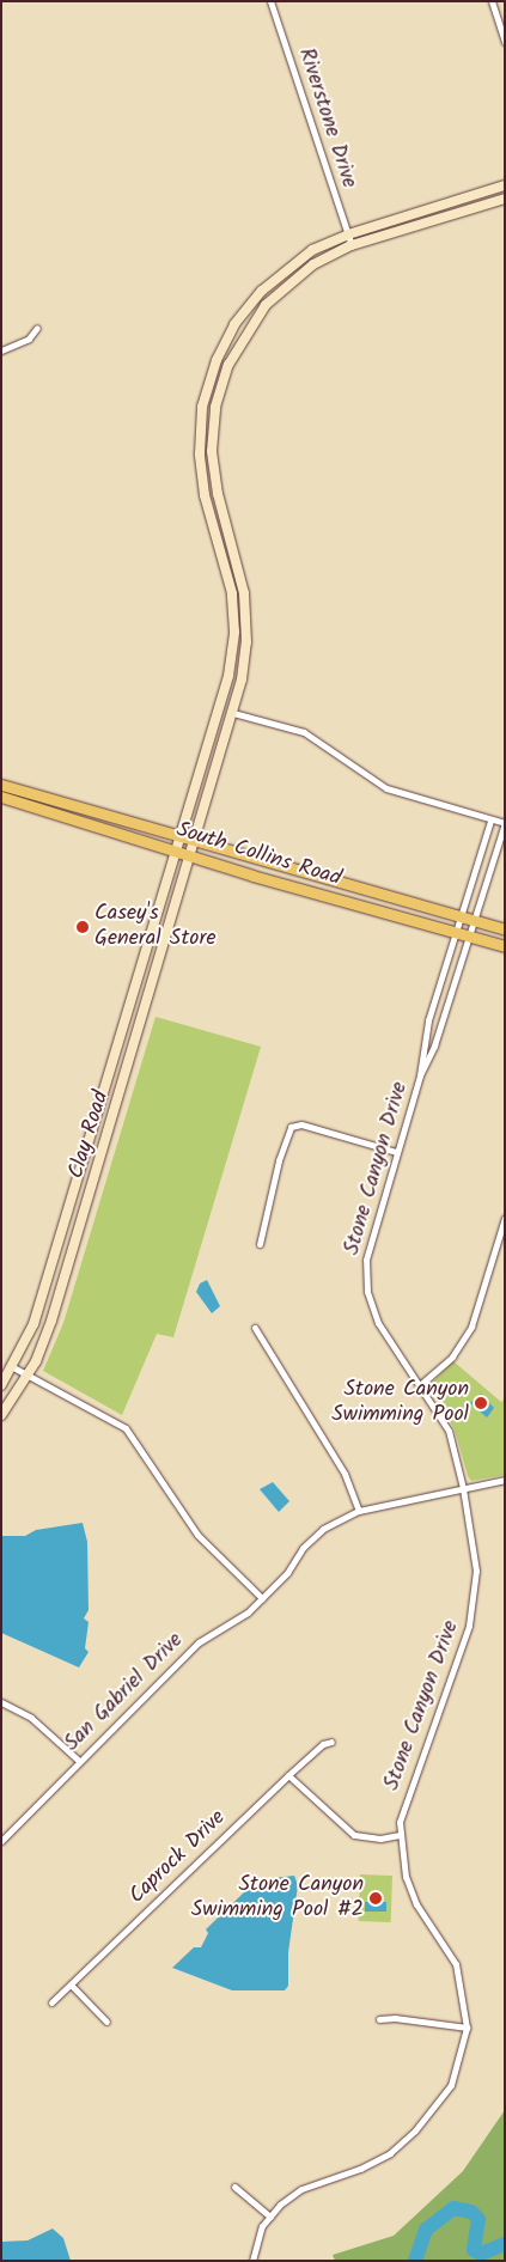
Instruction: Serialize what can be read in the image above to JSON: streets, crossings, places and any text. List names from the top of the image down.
{
  "streets": {
    "main road": ["South Collins Road"],
    "street": [
      "Riverstone Drive",
      "Clay Road",
      "Stone Canyon Drive",
      "San Gabriel Drive",
      "Caprock Drive"
    ]
  },
  "crossings": [
    ["Riverstone Drive", "Clay Road"],
    ["South Collins Road", "Clay Road"],
    ["South Collins Road", "Stone Canyon Drive"],
    ["Stone Canyon Drive", "San Gabriel Drive"]
  ],
  "places": ["Casey's General Store", "Stone Canyon Swimming Pool", "Stone Canyon Swimming Pool #2"]
}
